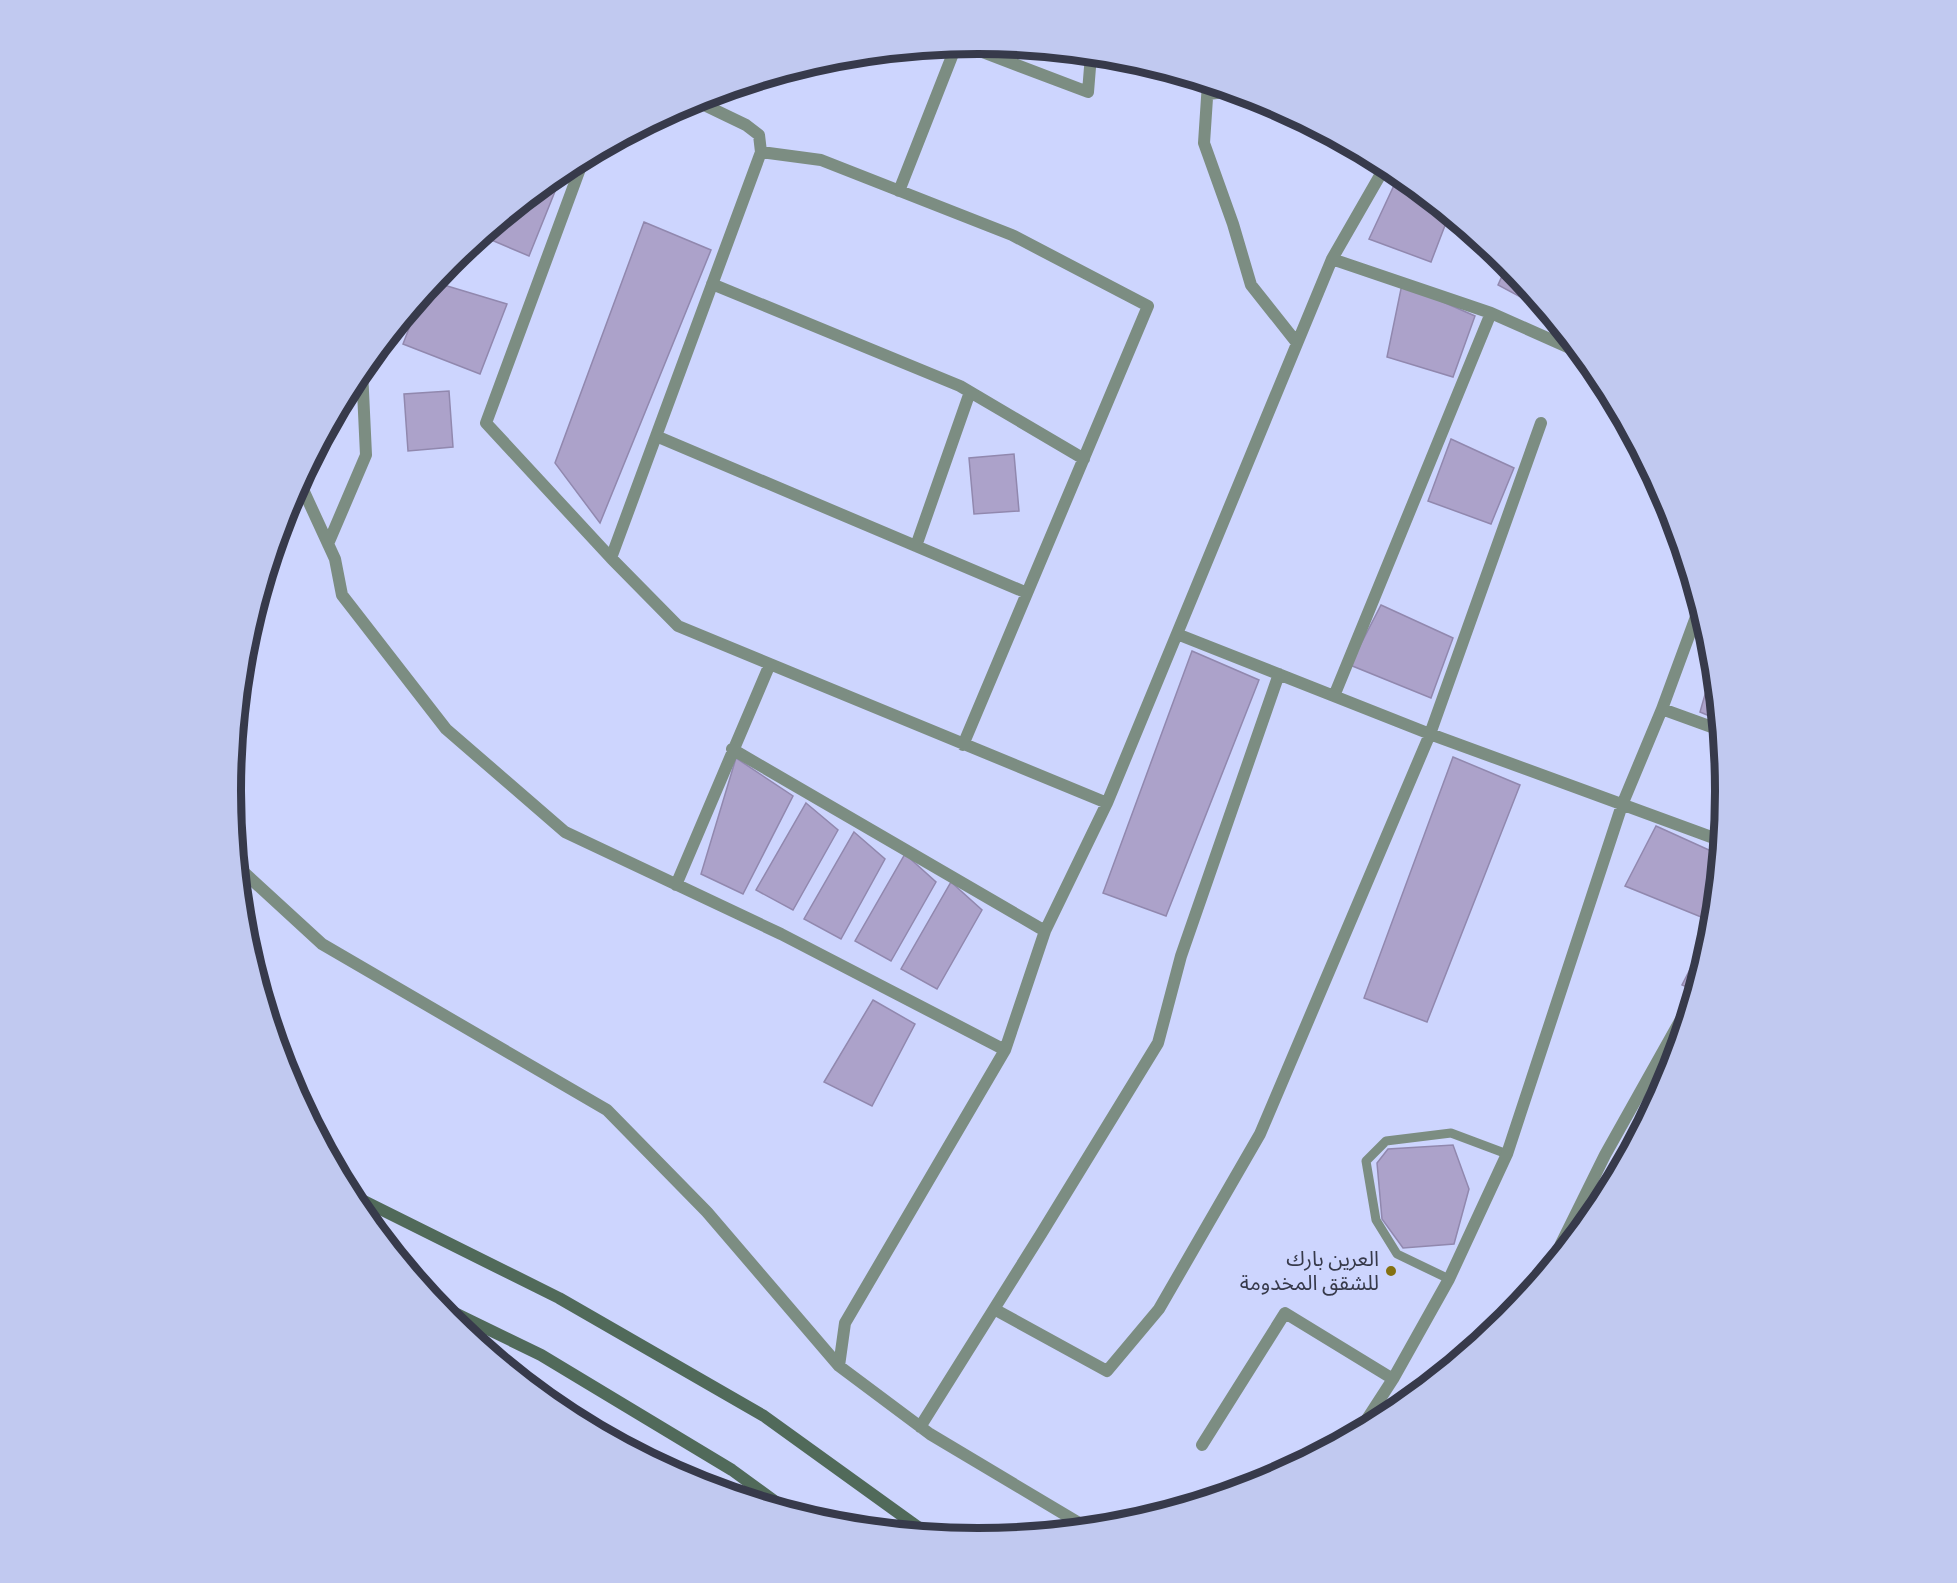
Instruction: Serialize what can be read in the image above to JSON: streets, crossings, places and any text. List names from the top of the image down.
{
  "places": ["العرين بارك للشقق المخدومة"]
}
